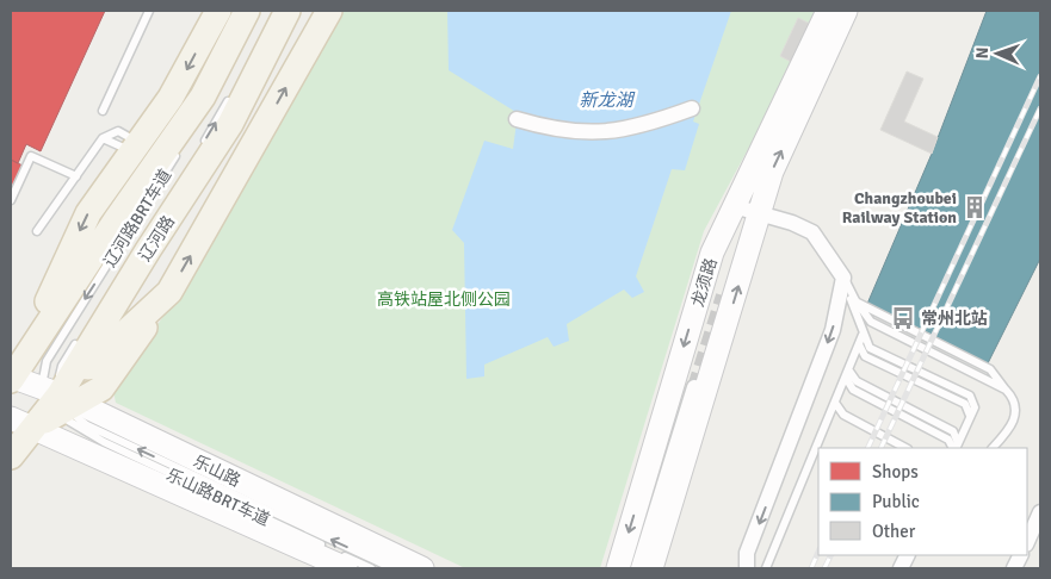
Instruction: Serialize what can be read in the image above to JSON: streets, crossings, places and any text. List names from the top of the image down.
{
  "streets": {
    "main road": ["辽河路"],
    "street": ["龙须路", "乐山路"],
    "lane": ["辽河路BRT车道", "乐山路BRT车道"]
  },
  "crossings": [
    ["辽河路BRT车道", "辽河路"],
    ["辽河路BRT车道", "乐山路"],
    ["辽河路BRT车道", "乐山路BRT车道"],
    ["辽河路", "乐山路"],
    ["辽河路", "乐山路BRT车道"],
    ["乐山路", "乐山路BRT车道"]
  ],
  "one_way": ["辽河路BRT车道"],
  "water": ["新龙湖"],
  "parks": ["高铁站屋北侧公园"],
  "places": {
    "building": ["Changzhoubei Railway Station"],
    "bus stop": ["常州北站"]
  },
  "legend": ["Shops", "Public", "Other"],
  "north": "left"
}
